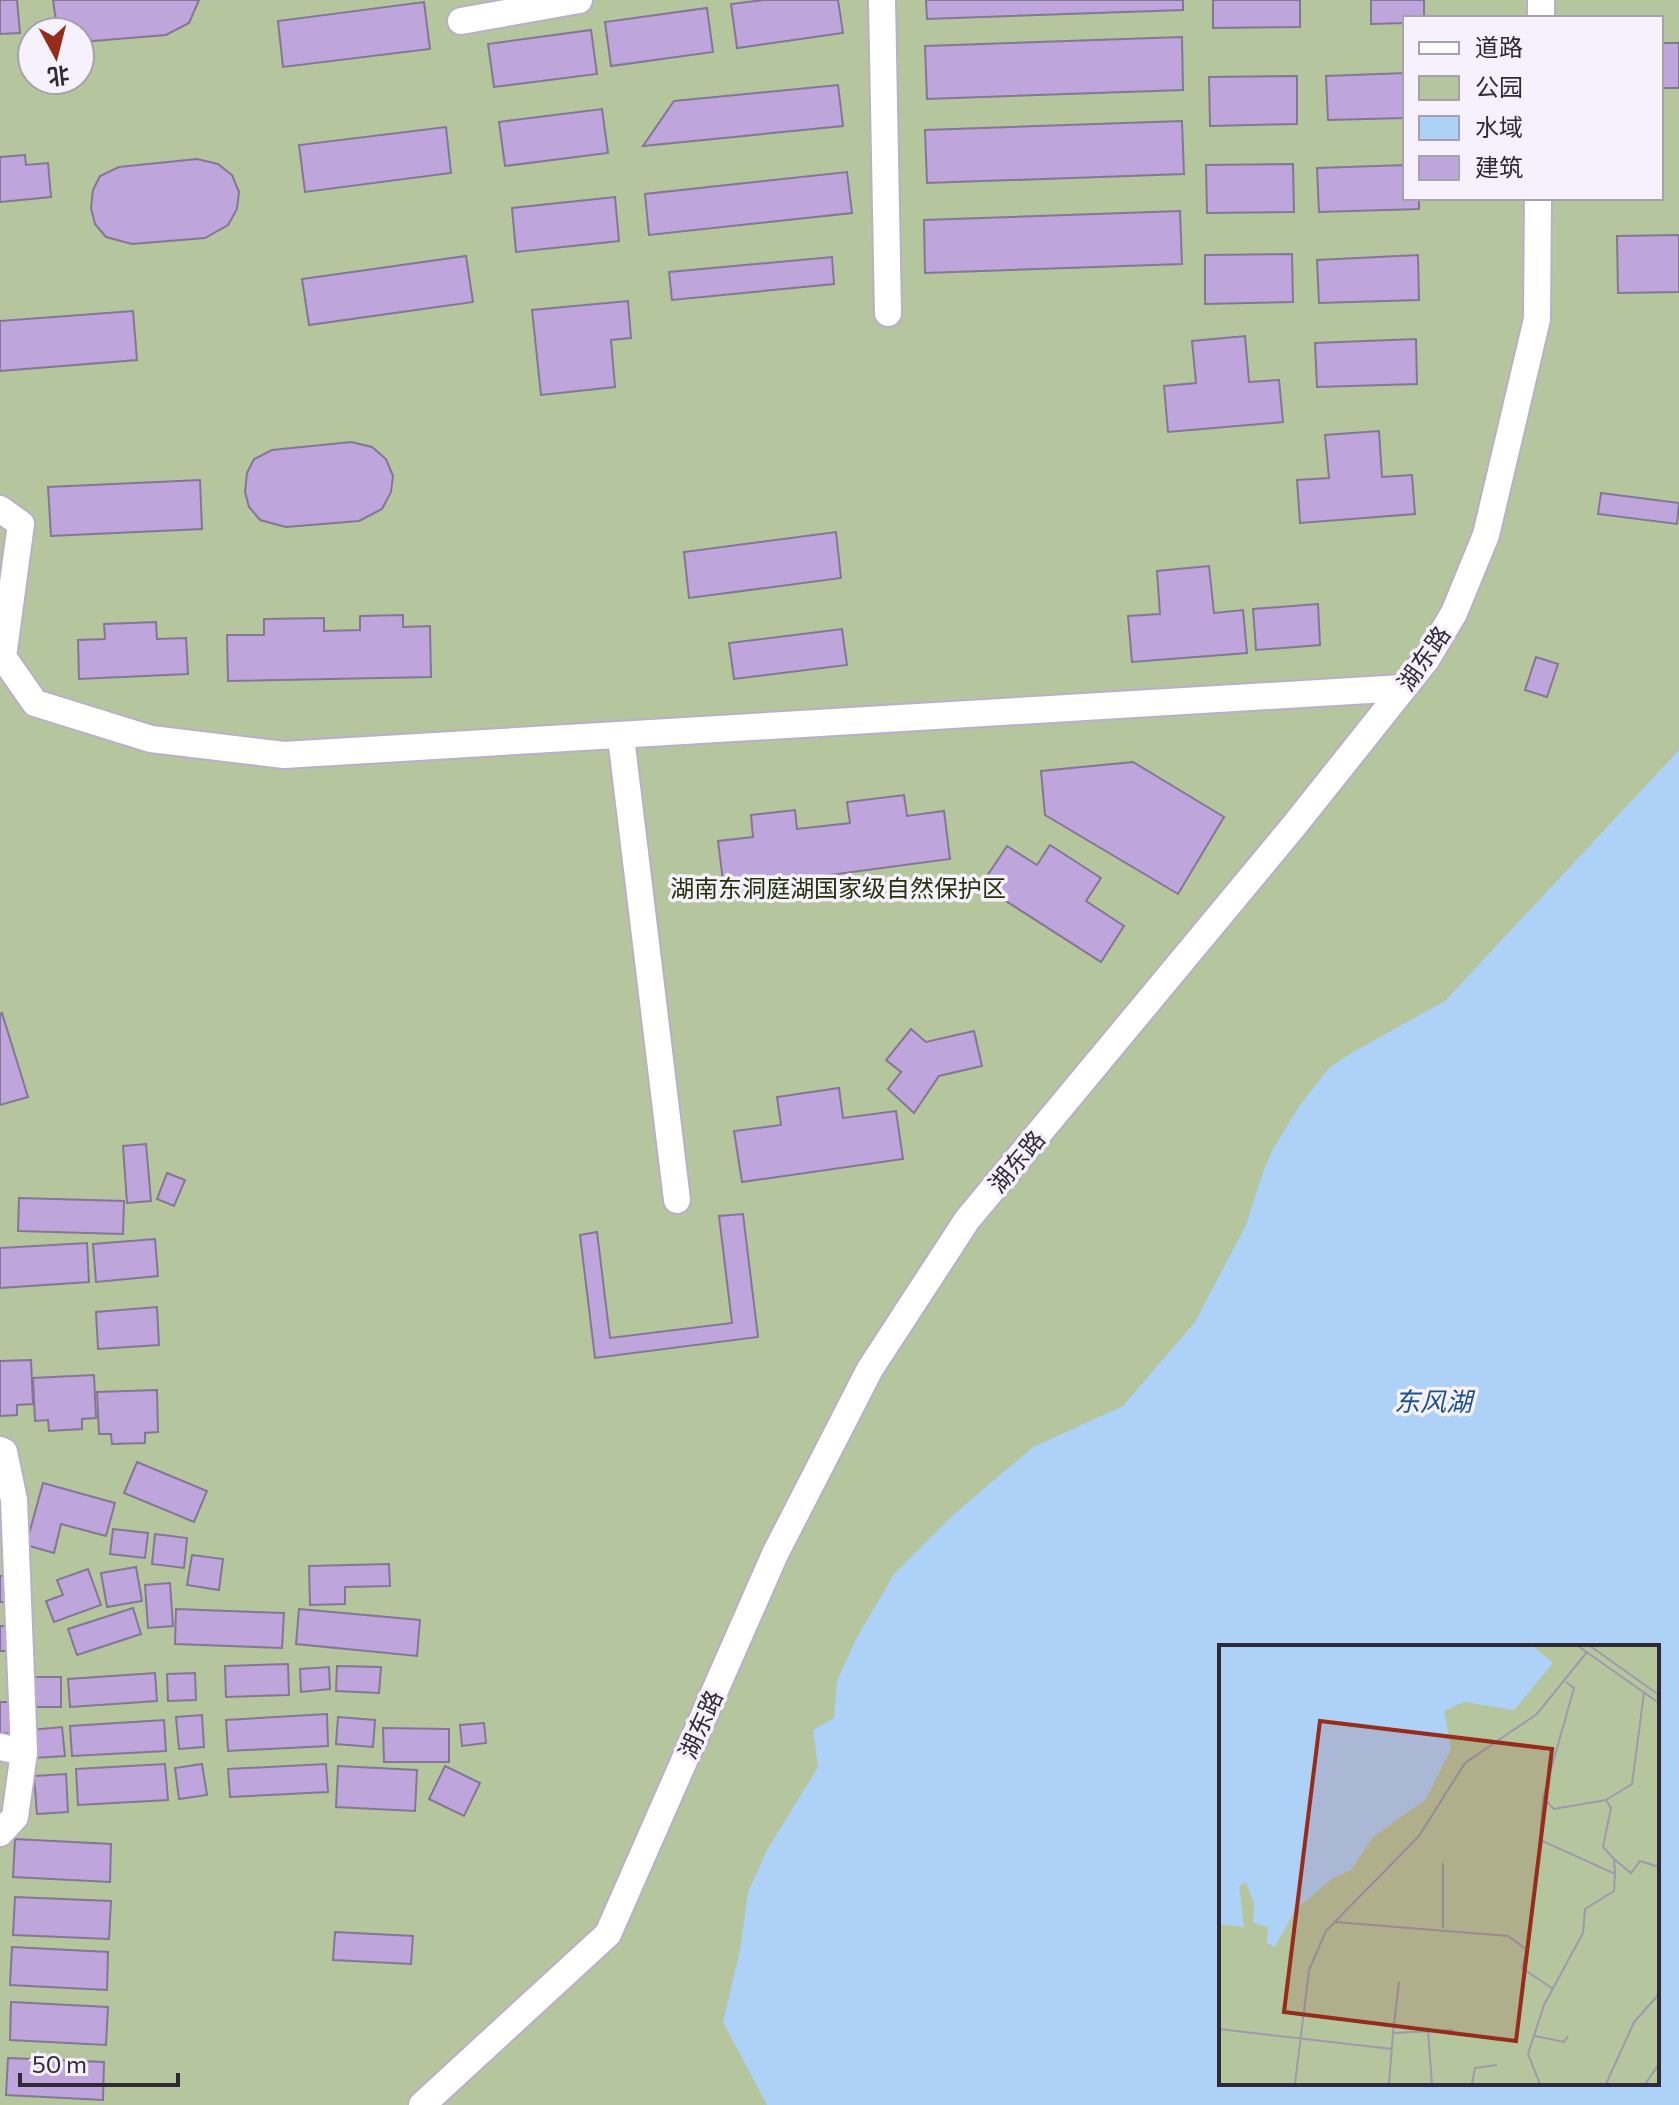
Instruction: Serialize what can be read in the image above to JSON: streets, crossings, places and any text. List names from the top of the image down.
{
  "streets": {
    "street": ["湖东路"]
  },
  "water": ["东风湖"],
  "parks": ["湖南东洞庭湖国家级自然保护区"],
  "legend": [
    "道路",
    "公园",
    "水域",
    "建筑"
  ],
  "scale_bar": "50 m",
  "north": "bottom"
}
